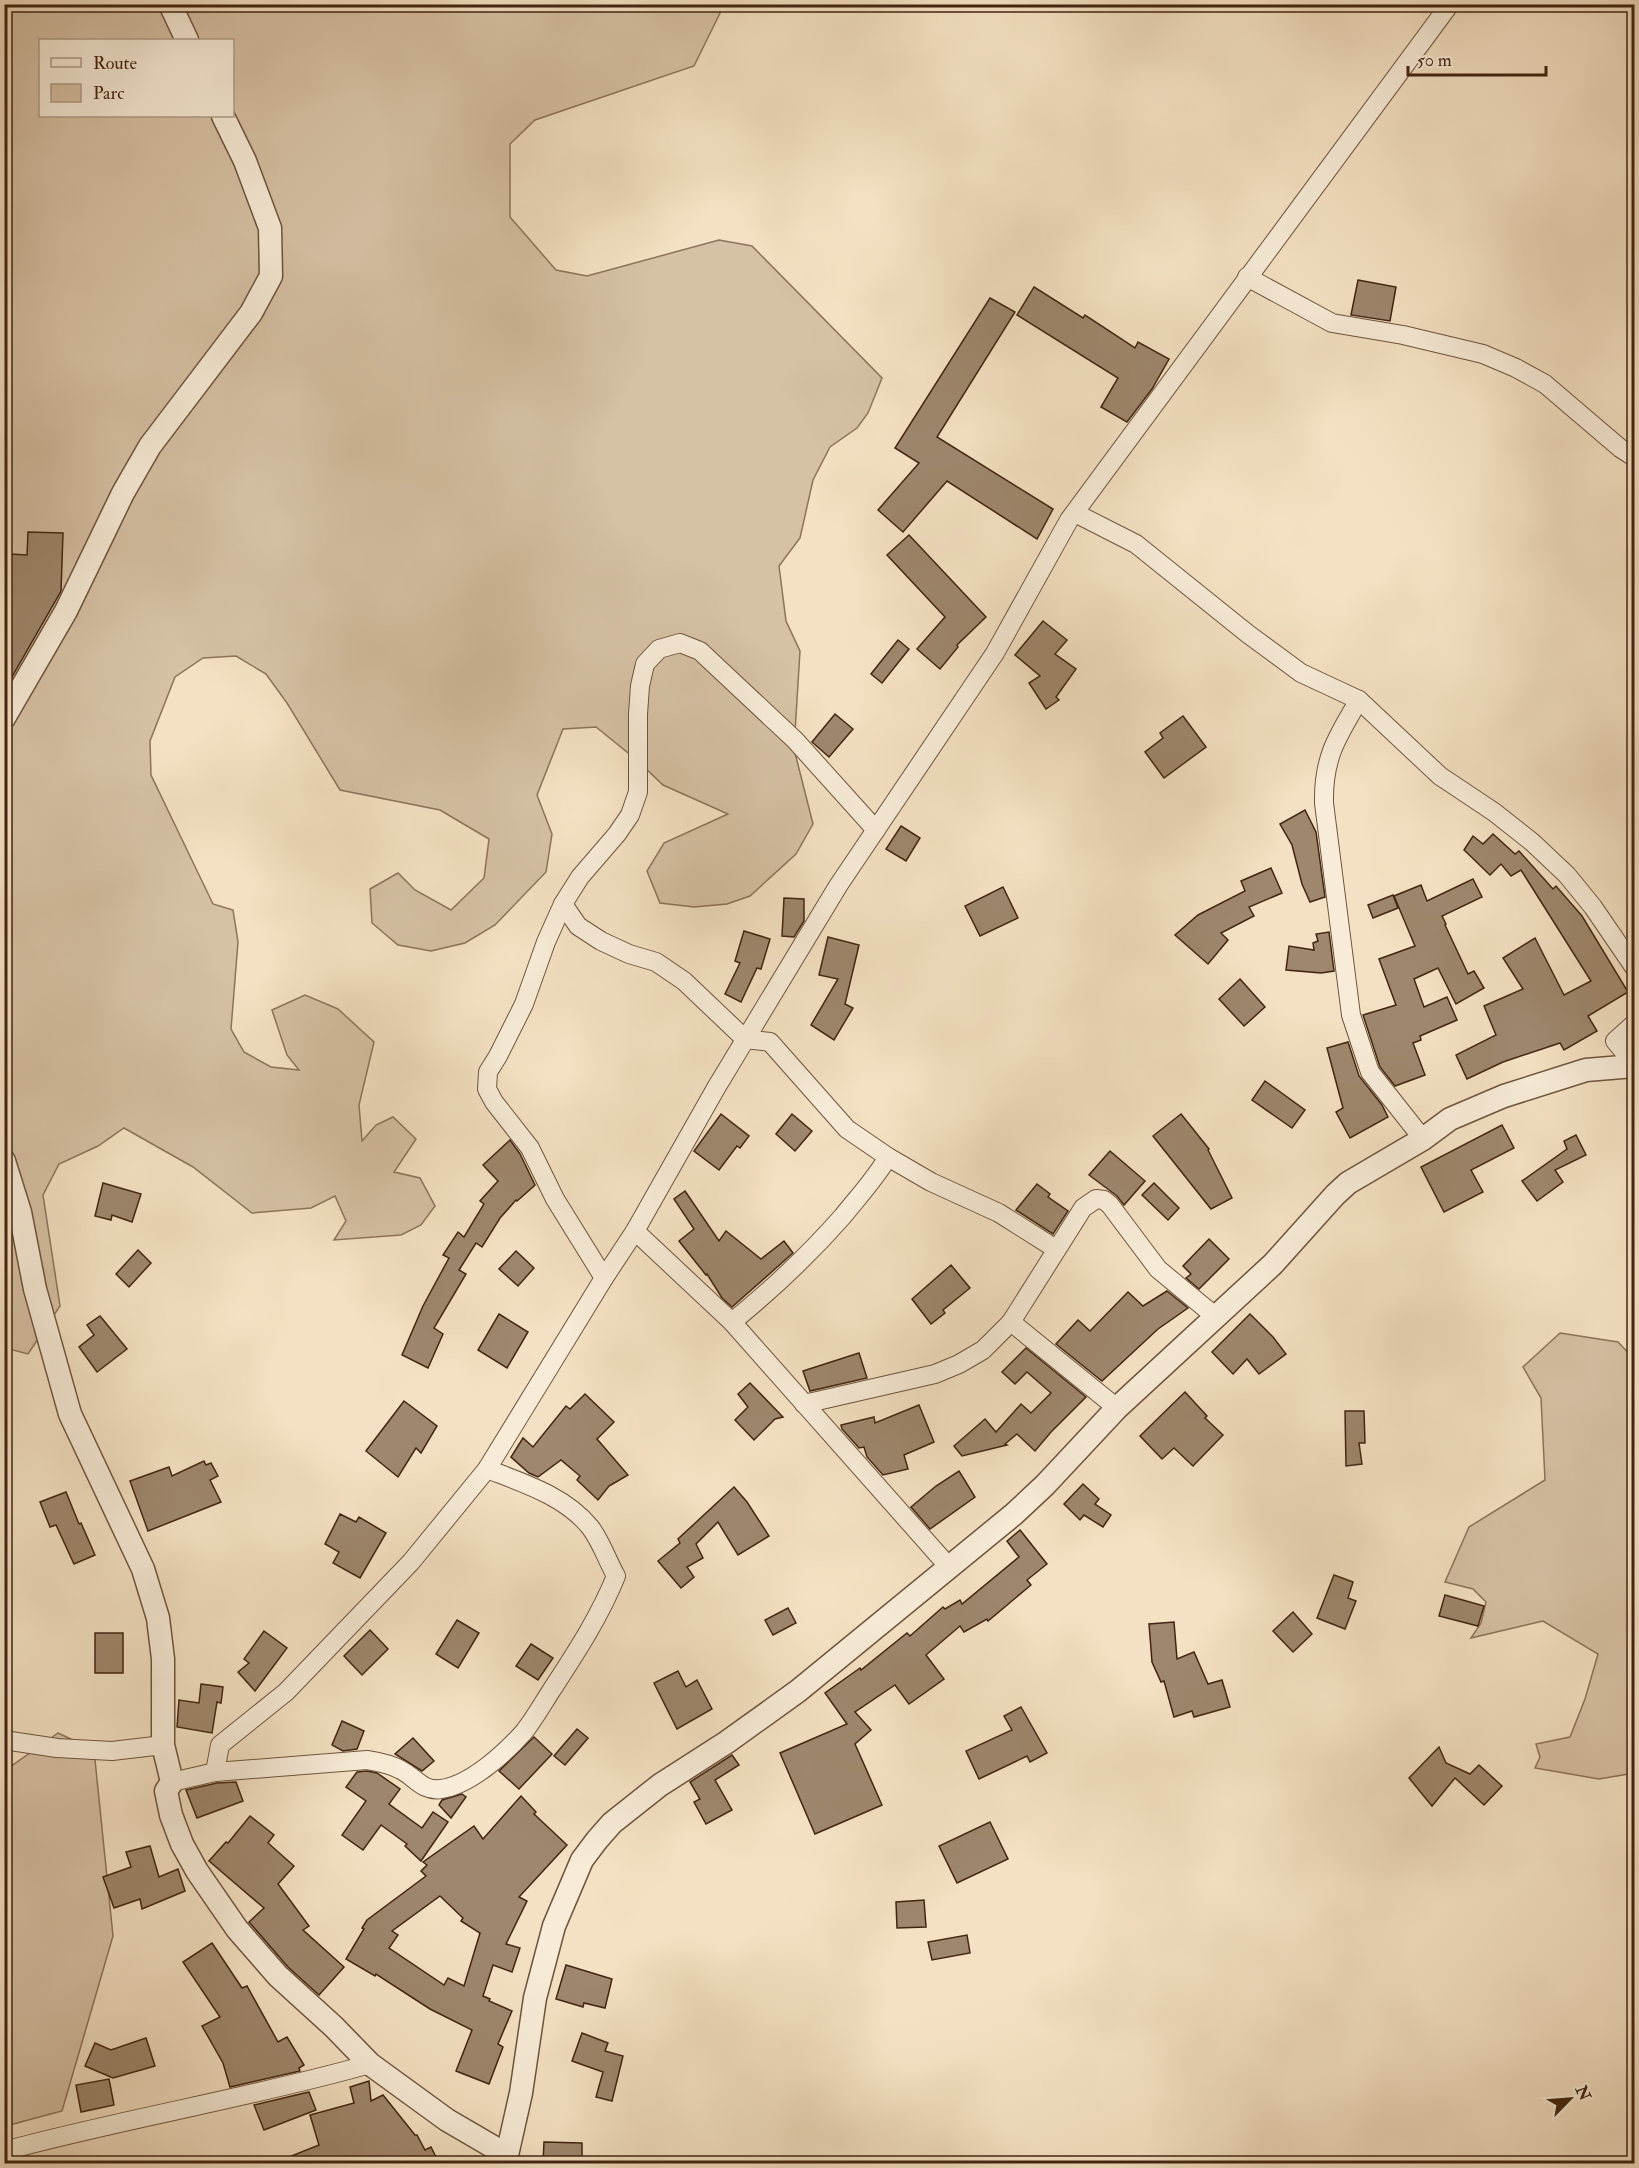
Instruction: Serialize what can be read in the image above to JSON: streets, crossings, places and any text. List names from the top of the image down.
{
  "legend": ["Route", "Parc"],
  "scale_bar": "50 m",
  "north": "top right"
}
